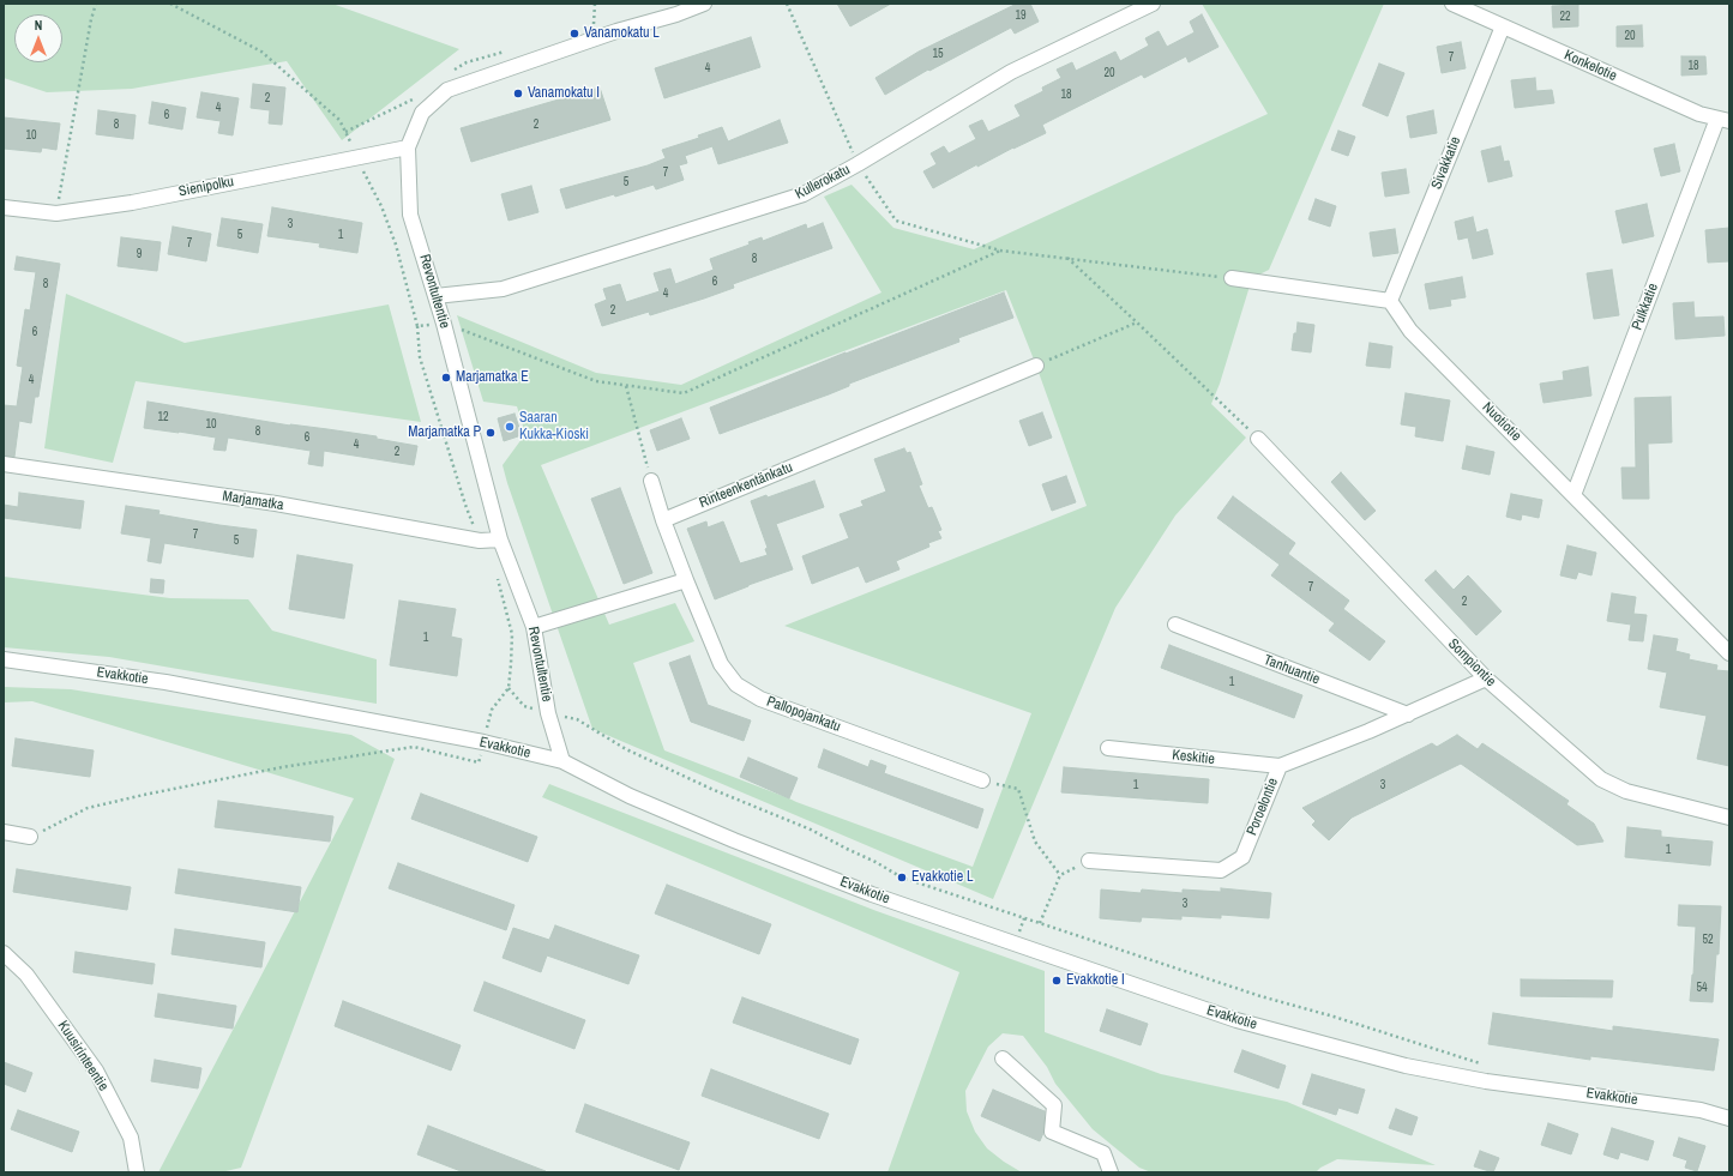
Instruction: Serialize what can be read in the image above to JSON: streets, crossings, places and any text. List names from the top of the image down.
{
  "streets": {
    "street": [
      "Konkelotie",
      "Sivakkatie",
      "Kullerokatu",
      "Sienipolku",
      "Revontultentie",
      "Pulkkatie",
      "Nuotiotie",
      "Rinteenkentänkatu",
      "Marjamatka",
      "Sompiontie",
      "Tanhuantie",
      "Evakkotie",
      "Pallopojankatu",
      "Keskitie",
      "Poroelontie",
      "Kuusirinteentie"
    ]
  },
  "crossings": [
    ["Konkelotie", "Sivakkatie"],
    ["Konkelotie", "Pulkkatie"],
    ["Sivakkatie", "Nuotiotie"],
    ["Kullerokatu", "Revontultentie"],
    ["Sienipolku", "Revontultentie"],
    ["Revontultentie", "Marjamatka"],
    ["Revontultentie", "Evakkotie"],
    ["Pulkkatie", "Nuotiotie"],
    ["Sompiontie", "Poroelontie"],
    ["Tanhuantie", "Poroelontie"],
    ["Keskitie", "Poroelontie"]
  ],
  "places": [
    "Vanamokatu L",
    "Vanamokatu I",
    "Marjamatka E",
    "Saaran Kukka-Kioski",
    "Marjamatka P",
    "Evakkotie L",
    "Evakkotie I"
  ],
  "house_numbers": [
    "19",
    "22",
    "20",
    "15",
    "7",
    "18",
    "4",
    "20",
    "18",
    "2",
    "4",
    "6",
    "8",
    "2",
    "10",
    "7",
    "5",
    "3",
    "5",
    "1",
    "7",
    "9",
    "8",
    "6",
    "8",
    "4",
    "2",
    "6",
    "4",
    "12",
    "10",
    "8",
    "6",
    "4",
    "2",
    "7",
    "5",
    "7",
    "2",
    "1",
    "1",
    "1",
    "3",
    "1",
    "3",
    "52",
    "54"
  ],
  "north": "top"
}
